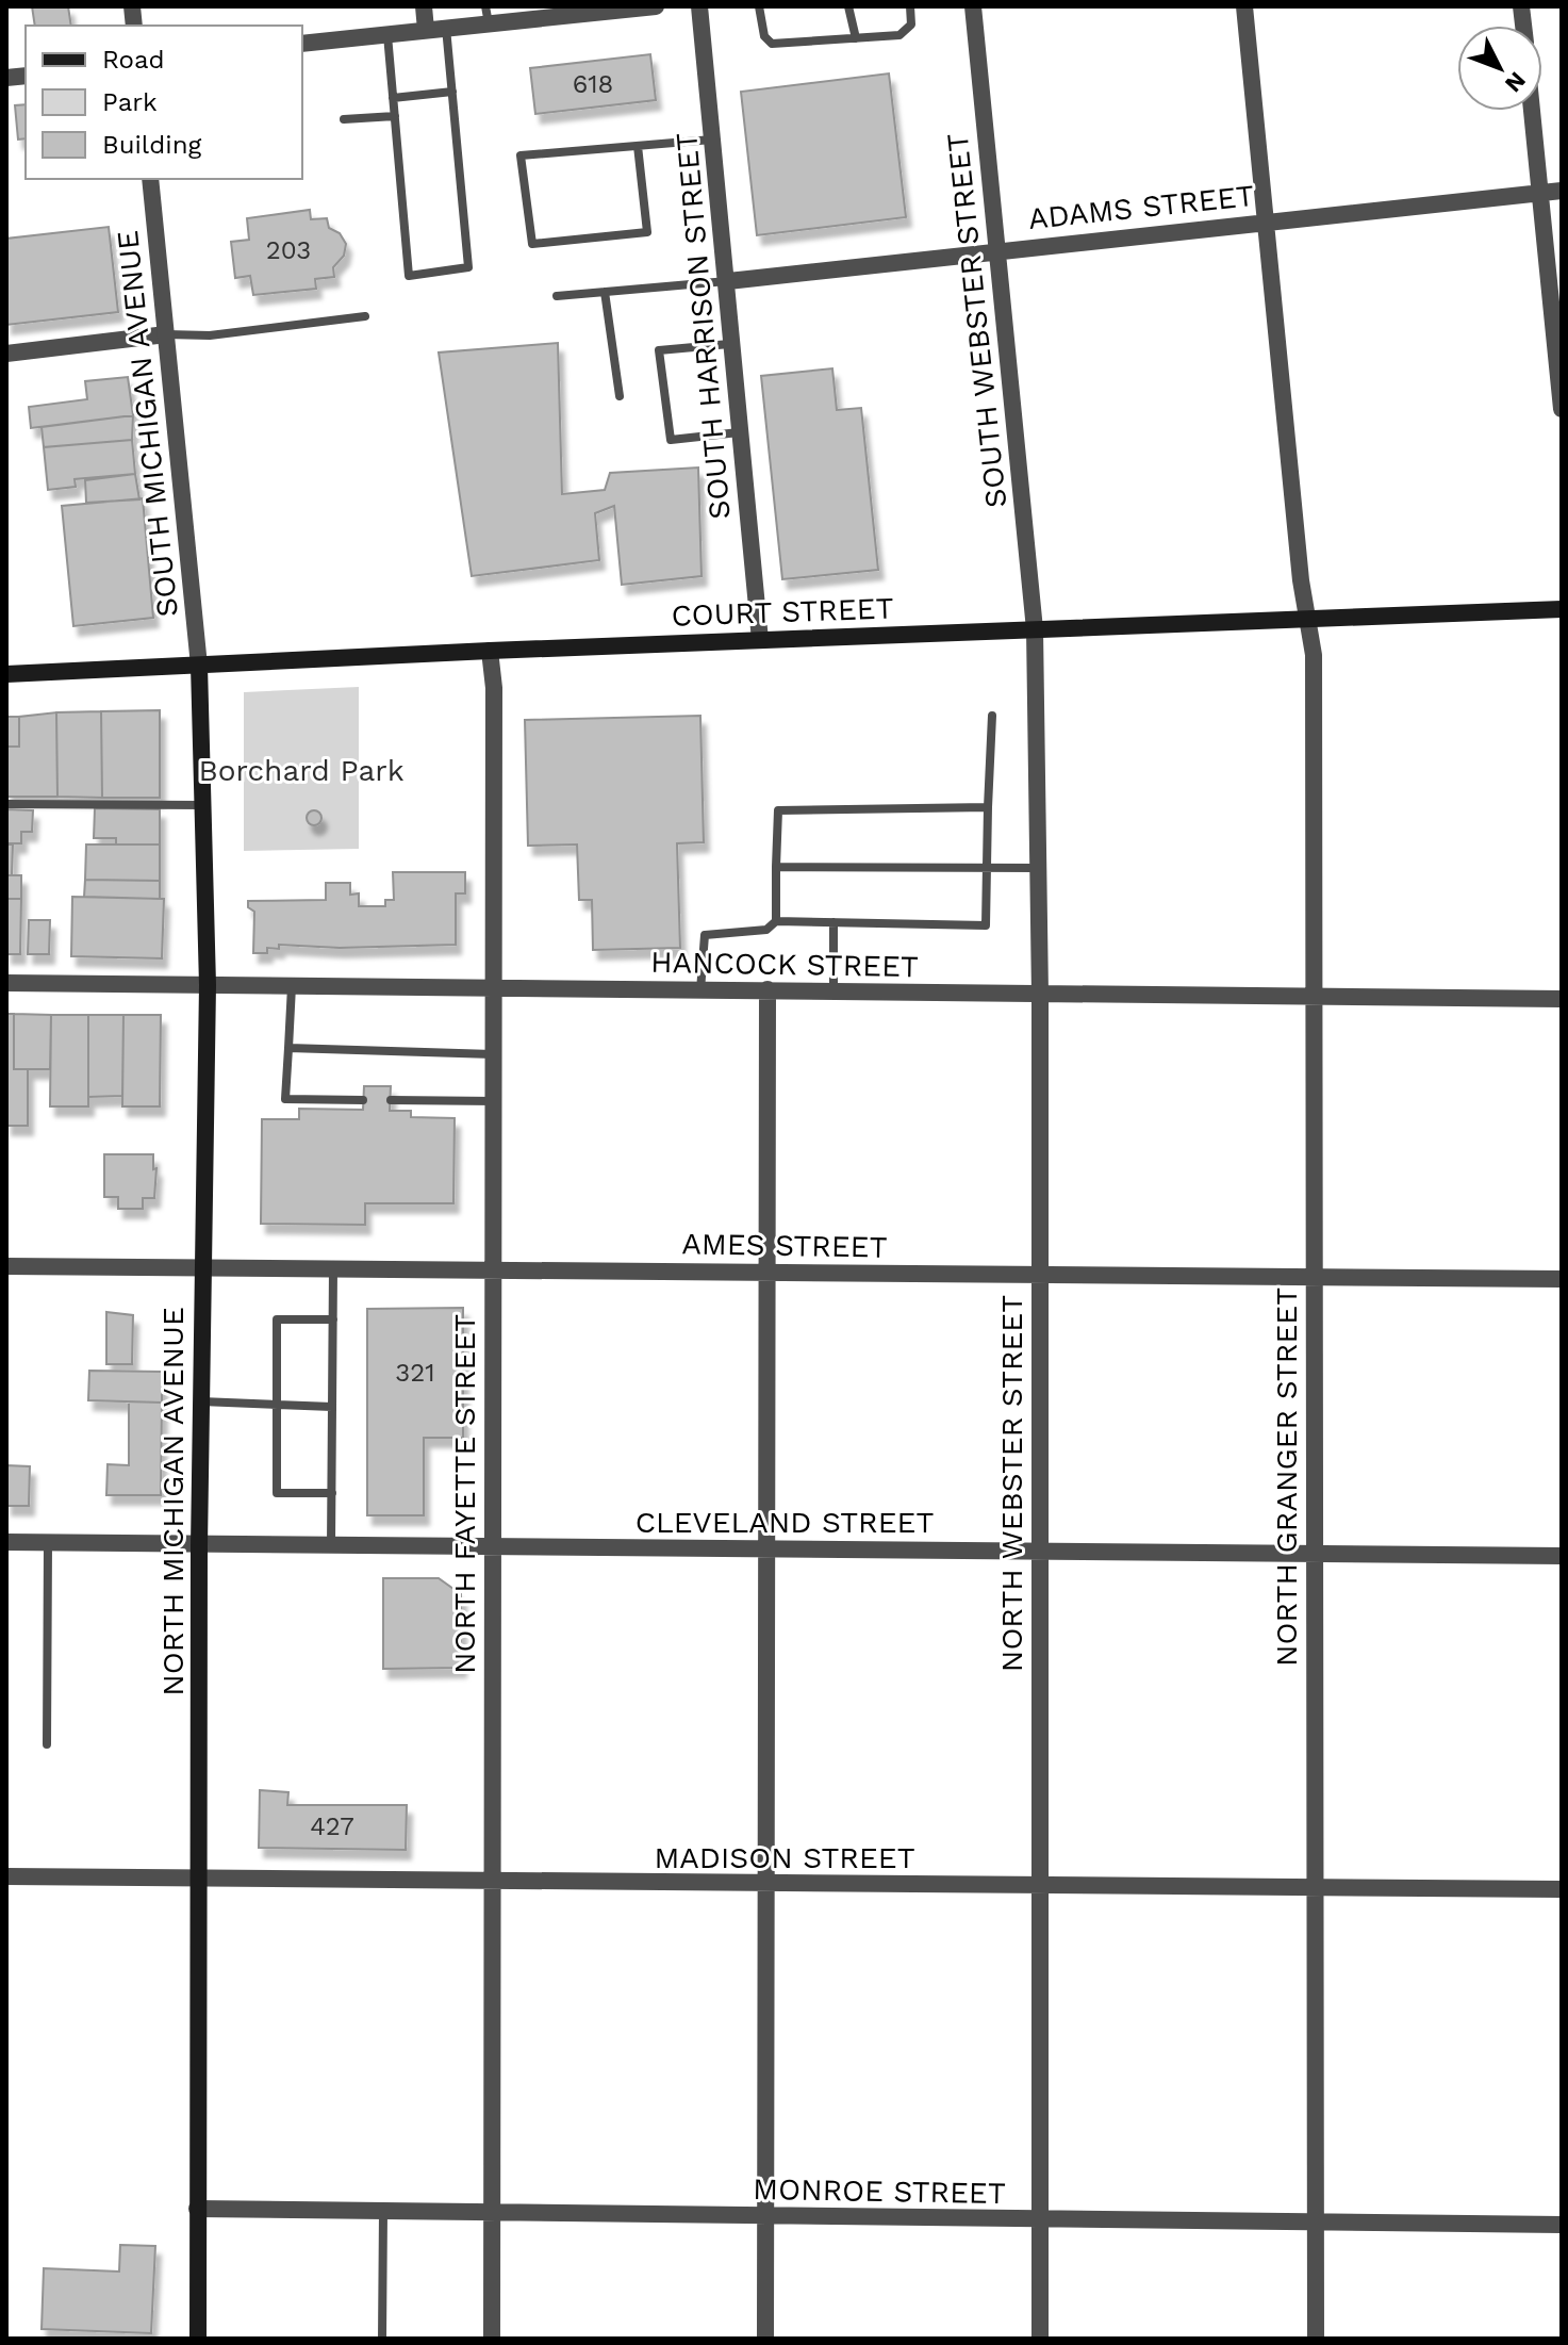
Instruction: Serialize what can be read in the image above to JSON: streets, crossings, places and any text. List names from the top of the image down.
{
  "streets": {
    "main road": ["COURT STREET", "NORTH MICHIGAN AVENUE"],
    "street": [
      "ADAMS STREET",
      "SOUTH WEBSTER STREET",
      "SOUTH HARRISON STREET",
      "SOUTH MICHIGAN AVENUE",
      "HANCOCK STREET",
      "AMES STREET",
      "NORTH GRANGER STREET",
      "NORTH WEBSTER STREET",
      "NORTH FAYETTE STREET",
      "CLEVELAND STREET",
      "MADISON STREET",
      "MONROE STREET"
    ]
  },
  "crossings": [
    ["ADAMS STREET", "SOUTH WEBSTER STREET"],
    ["ADAMS STREET", "SOUTH HARRISON STREET"],
    ["ADAMS STREET", "NORTH GRANGER STREET"],
    ["SOUTH WEBSTER STREET", "COURT STREET"],
    ["SOUTH WEBSTER STREET", "NORTH WEBSTER STREET"],
    ["SOUTH HARRISON STREET", "COURT STREET"],
    ["SOUTH MICHIGAN AVENUE", "COURT STREET"],
    ["SOUTH MICHIGAN AVENUE", "NORTH MICHIGAN AVENUE"],
    ["COURT STREET", "NORTH GRANGER STREET"],
    ["COURT STREET", "NORTH WEBSTER STREET"],
    ["COURT STREET", "NORTH FAYETTE STREET"],
    ["COURT STREET", "NORTH MICHIGAN AVENUE"],
    ["HANCOCK STREET", "NORTH GRANGER STREET"],
    ["HANCOCK STREET", "NORTH WEBSTER STREET"],
    ["HANCOCK STREET", "NORTH FAYETTE STREET"],
    ["HANCOCK STREET", "NORTH MICHIGAN AVENUE"],
    ["AMES STREET", "NORTH GRANGER STREET"],
    ["AMES STREET", "NORTH WEBSTER STREET"],
    ["AMES STREET", "NORTH FAYETTE STREET"],
    ["AMES STREET", "NORTH MICHIGAN AVENUE"],
    ["NORTH GRANGER STREET", "CLEVELAND STREET"],
    ["NORTH GRANGER STREET", "MADISON STREET"],
    ["NORTH GRANGER STREET", "MONROE STREET"],
    ["NORTH WEBSTER STREET", "CLEVELAND STREET"],
    ["NORTH WEBSTER STREET", "MADISON STREET"],
    ["NORTH WEBSTER STREET", "MONROE STREET"],
    ["NORTH FAYETTE STREET", "CLEVELAND STREET"],
    ["NORTH FAYETTE STREET", "MADISON STREET"],
    ["NORTH FAYETTE STREET", "MONROE STREET"],
    ["NORTH MICHIGAN AVENUE", "CLEVELAND STREET"],
    ["NORTH MICHIGAN AVENUE", "MADISON STREET"],
    ["NORTH MICHIGAN AVENUE", "MONROE STREET"]
  ],
  "parks": ["Borchard Park"],
  "house_numbers": [
    "618",
    "203",
    "321",
    "427"
  ],
  "legend": ["Road", "Park", "Building"],
  "north": "bottom right"
}
